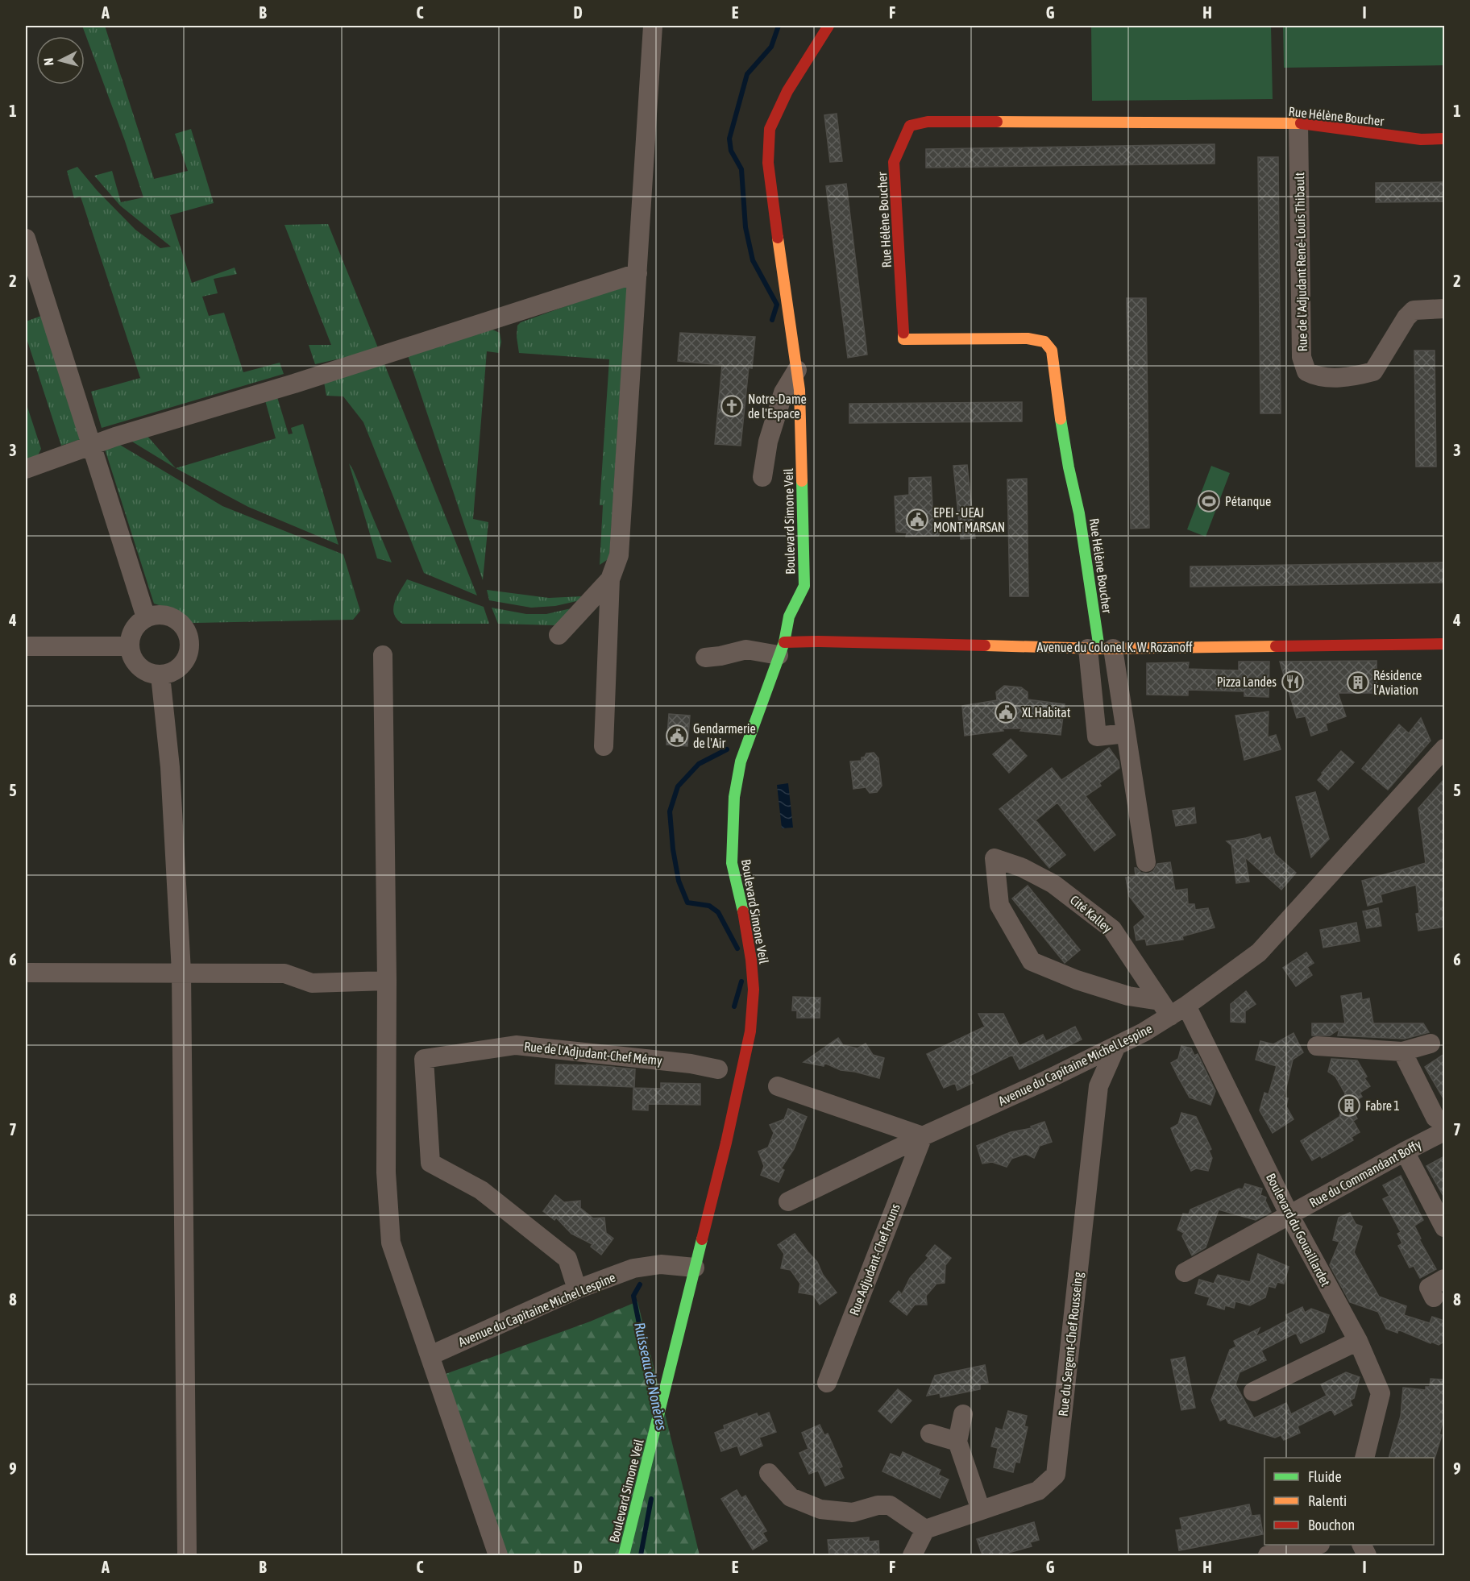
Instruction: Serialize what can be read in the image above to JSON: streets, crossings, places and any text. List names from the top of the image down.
{
  "streets": {
    "street": [
      "Rue Hélène Boucher",
      "Rue de l'Adjudant René-Louis Thibault",
      "Boulevard Simone Veil",
      "Avenue du Colonel K. W. Rozanoff",
      "Cité Kalley",
      "Rue de l'Adjudant-Chef Mémy",
      "Avenue du Capitaine Michel Lespine",
      "Rue du Commandant Boffy",
      "Boulevard du Gouaillardet",
      "Rue Adjudant-Chef Founs",
      "Rue du Sergent-Chef Rousseing"
    ]
  },
  "crossings": [
    ["Rue Hélène Boucher", "Rue de l'Adjudant René-Louis Thibault"],
    ["Rue Hélène Boucher", "Avenue du Colonel K. W. Rozanoff"],
    ["Boulevard Simone Veil", "Avenue du Colonel K. W. Rozanoff"],
    ["Boulevard Simone Veil", "Avenue du Capitaine Michel Lespine"],
    ["Cité Kalley", "Avenue du Capitaine Michel Lespine"],
    ["Rue de l'Adjudant-Chef Mémy", "Avenue du Capitaine Michel Lespine"],
    ["Avenue du Capitaine Michel Lespine", "Boulevard du Gouaillardet"],
    ["Avenue du Capitaine Michel Lespine", "Rue Adjudant-Chef Founs"],
    ["Avenue du Capitaine Michel Lespine", "Rue du Sergent-Chef Rousseing"],
    ["Rue du Commandant Boffy", "Boulevard du Gouaillardet"]
  ],
  "water": ["Ruisseau de Nonères"],
  "places": {
    "church": ["Notre-Dame de l'Espace"],
    "sports": ["Pétanque"],
    "public building": ["EPEI - UEAJ MONT MARSAN", "XL Habitat", "Gendarmerie de l'Air"],
    "restaurant": ["Pizza Landes"],
    "building": ["Résidence l'Aviation", "Fabre 1"]
  },
  "legend": ["Fluide", "Ralenti", "Bouchon"],
  "north": "left",
  "grid": {
    "columns": [
      "A",
      "B",
      "C",
      "D",
      "E",
      "F",
      "G",
      "H",
      "I"
    ],
    "rows": [
      "1",
      "2",
      "3",
      "4",
      "5",
      "6",
      "7",
      "8",
      "9"
    ]
  }
}
